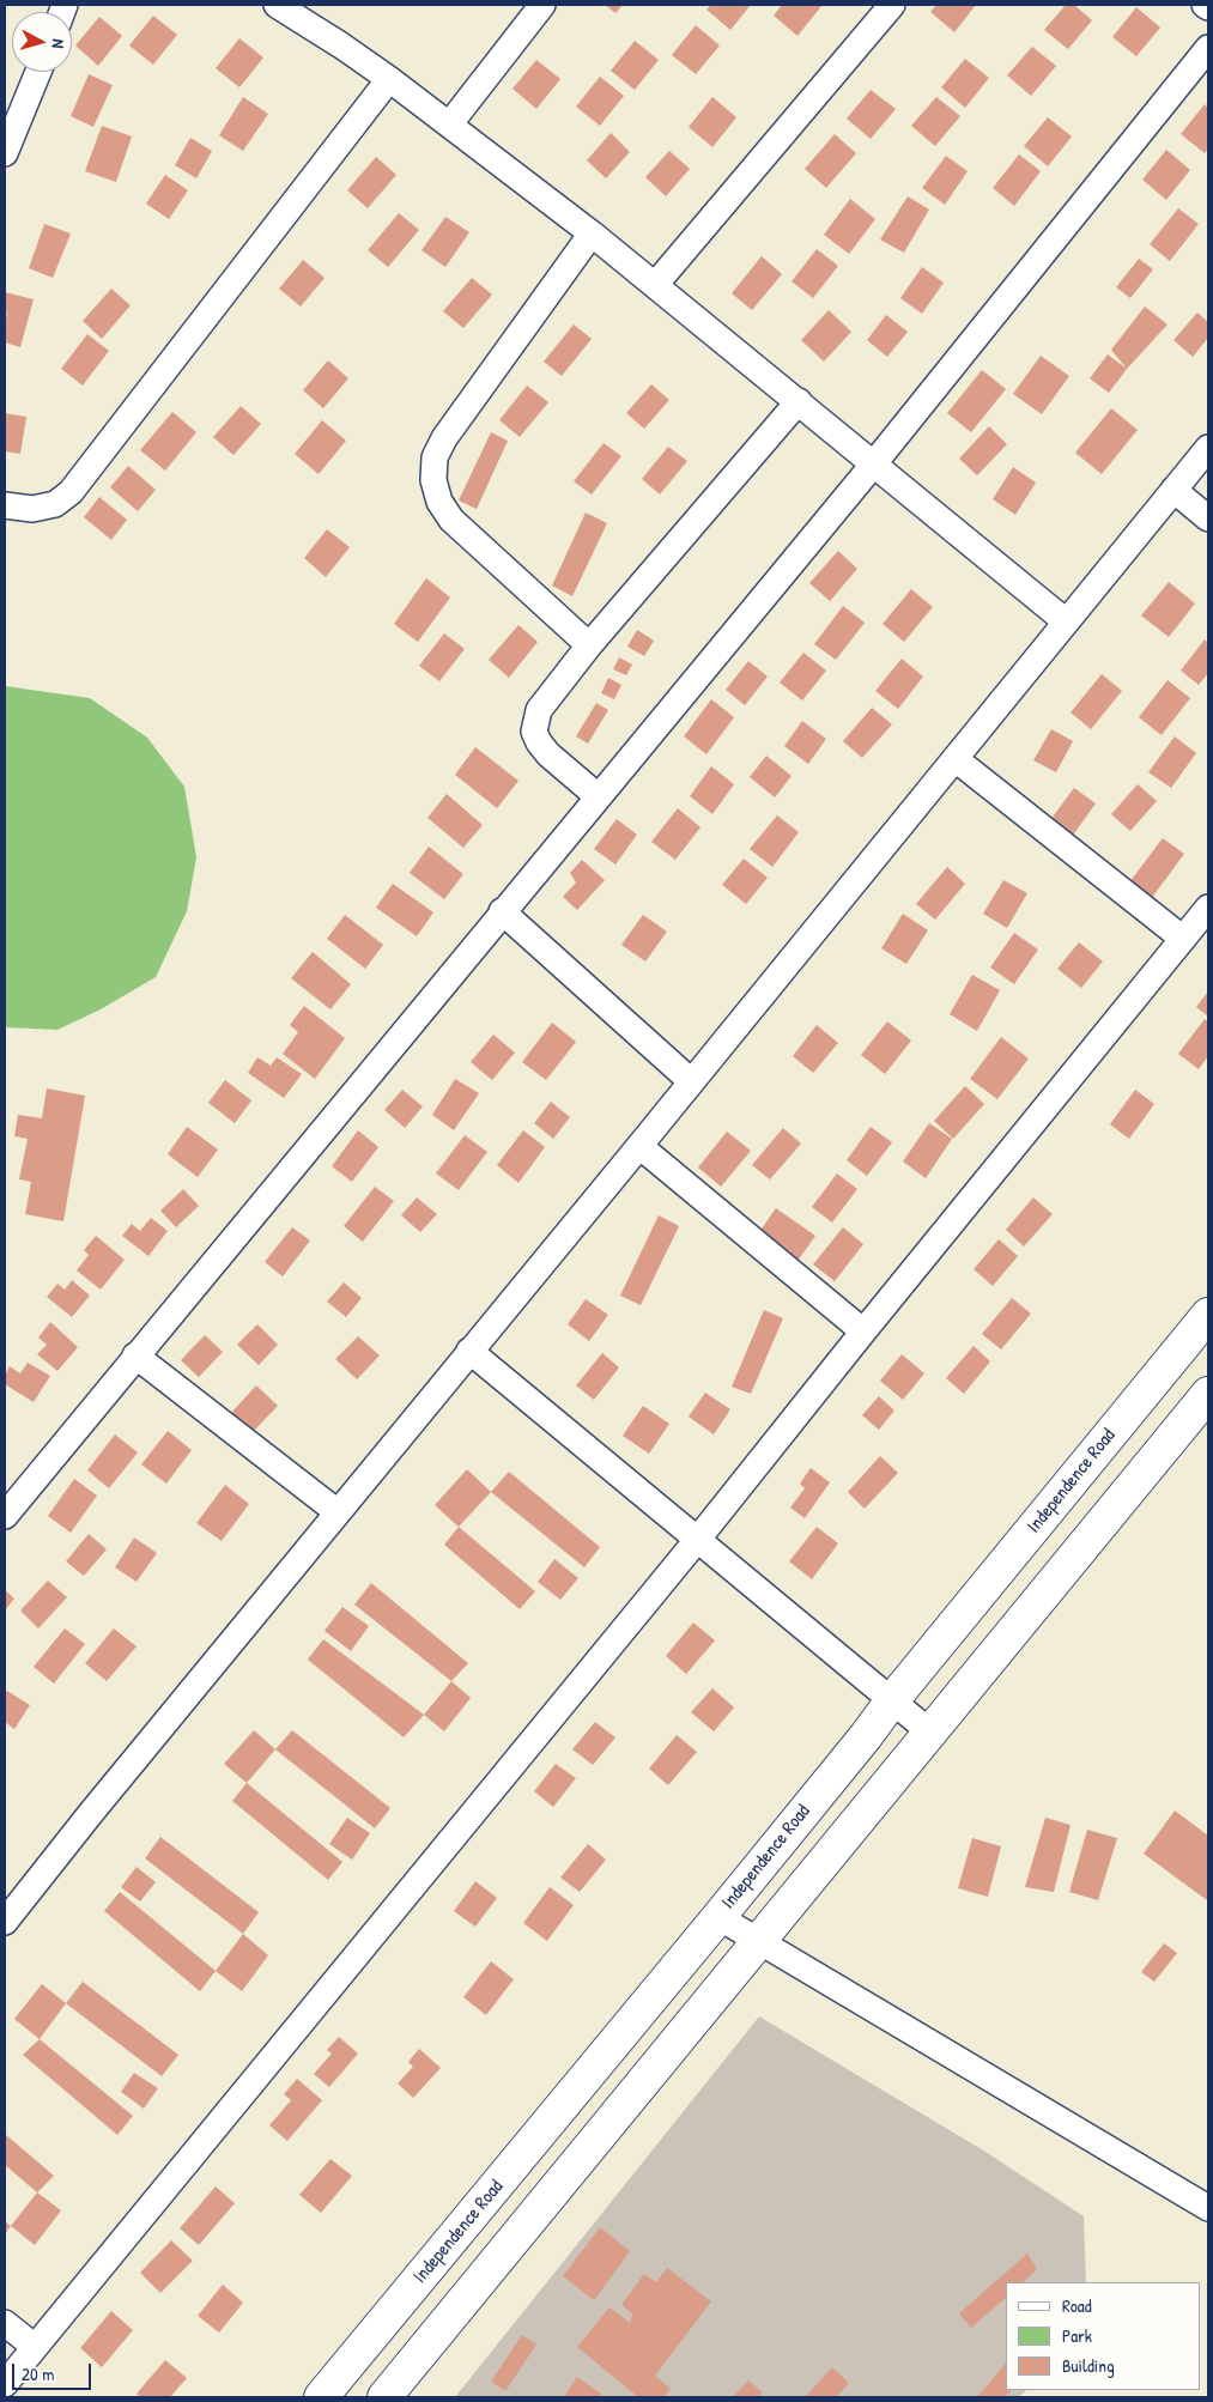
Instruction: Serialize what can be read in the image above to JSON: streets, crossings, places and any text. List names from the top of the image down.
{
  "streets": {
    "main road": ["Independence Road"]
  },
  "legend": ["Road", "Park", "Building"],
  "scale_bar": "20 m",
  "north": "right"
}
